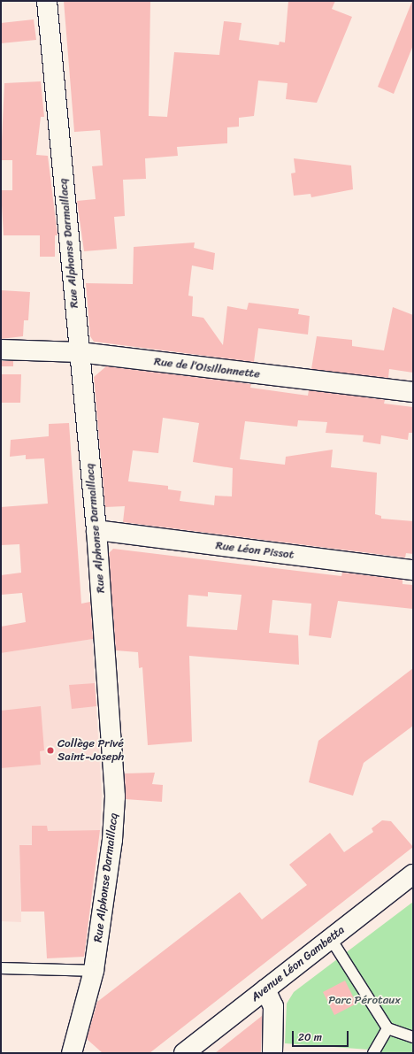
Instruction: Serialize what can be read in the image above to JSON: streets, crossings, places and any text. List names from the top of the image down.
{
  "streets": {
    "street": [
      "Rue Alphonse Darmaillacq",
      "Rue de l’Oisillonnette",
      "Rue Léon Pissot",
      "Avenue Léon Gambetta"
    ]
  },
  "crossings": [
    ["Rue Alphonse Darmaillacq", "Rue de l’Oisillonnette"],
    ["Rue Alphonse Darmaillacq", "Rue Léon Pissot"]
  ],
  "parks": ["Parc Pérotaux"],
  "places": ["Collège Privé Saint-Joseph"],
  "scale_bar": "20 m"
}
